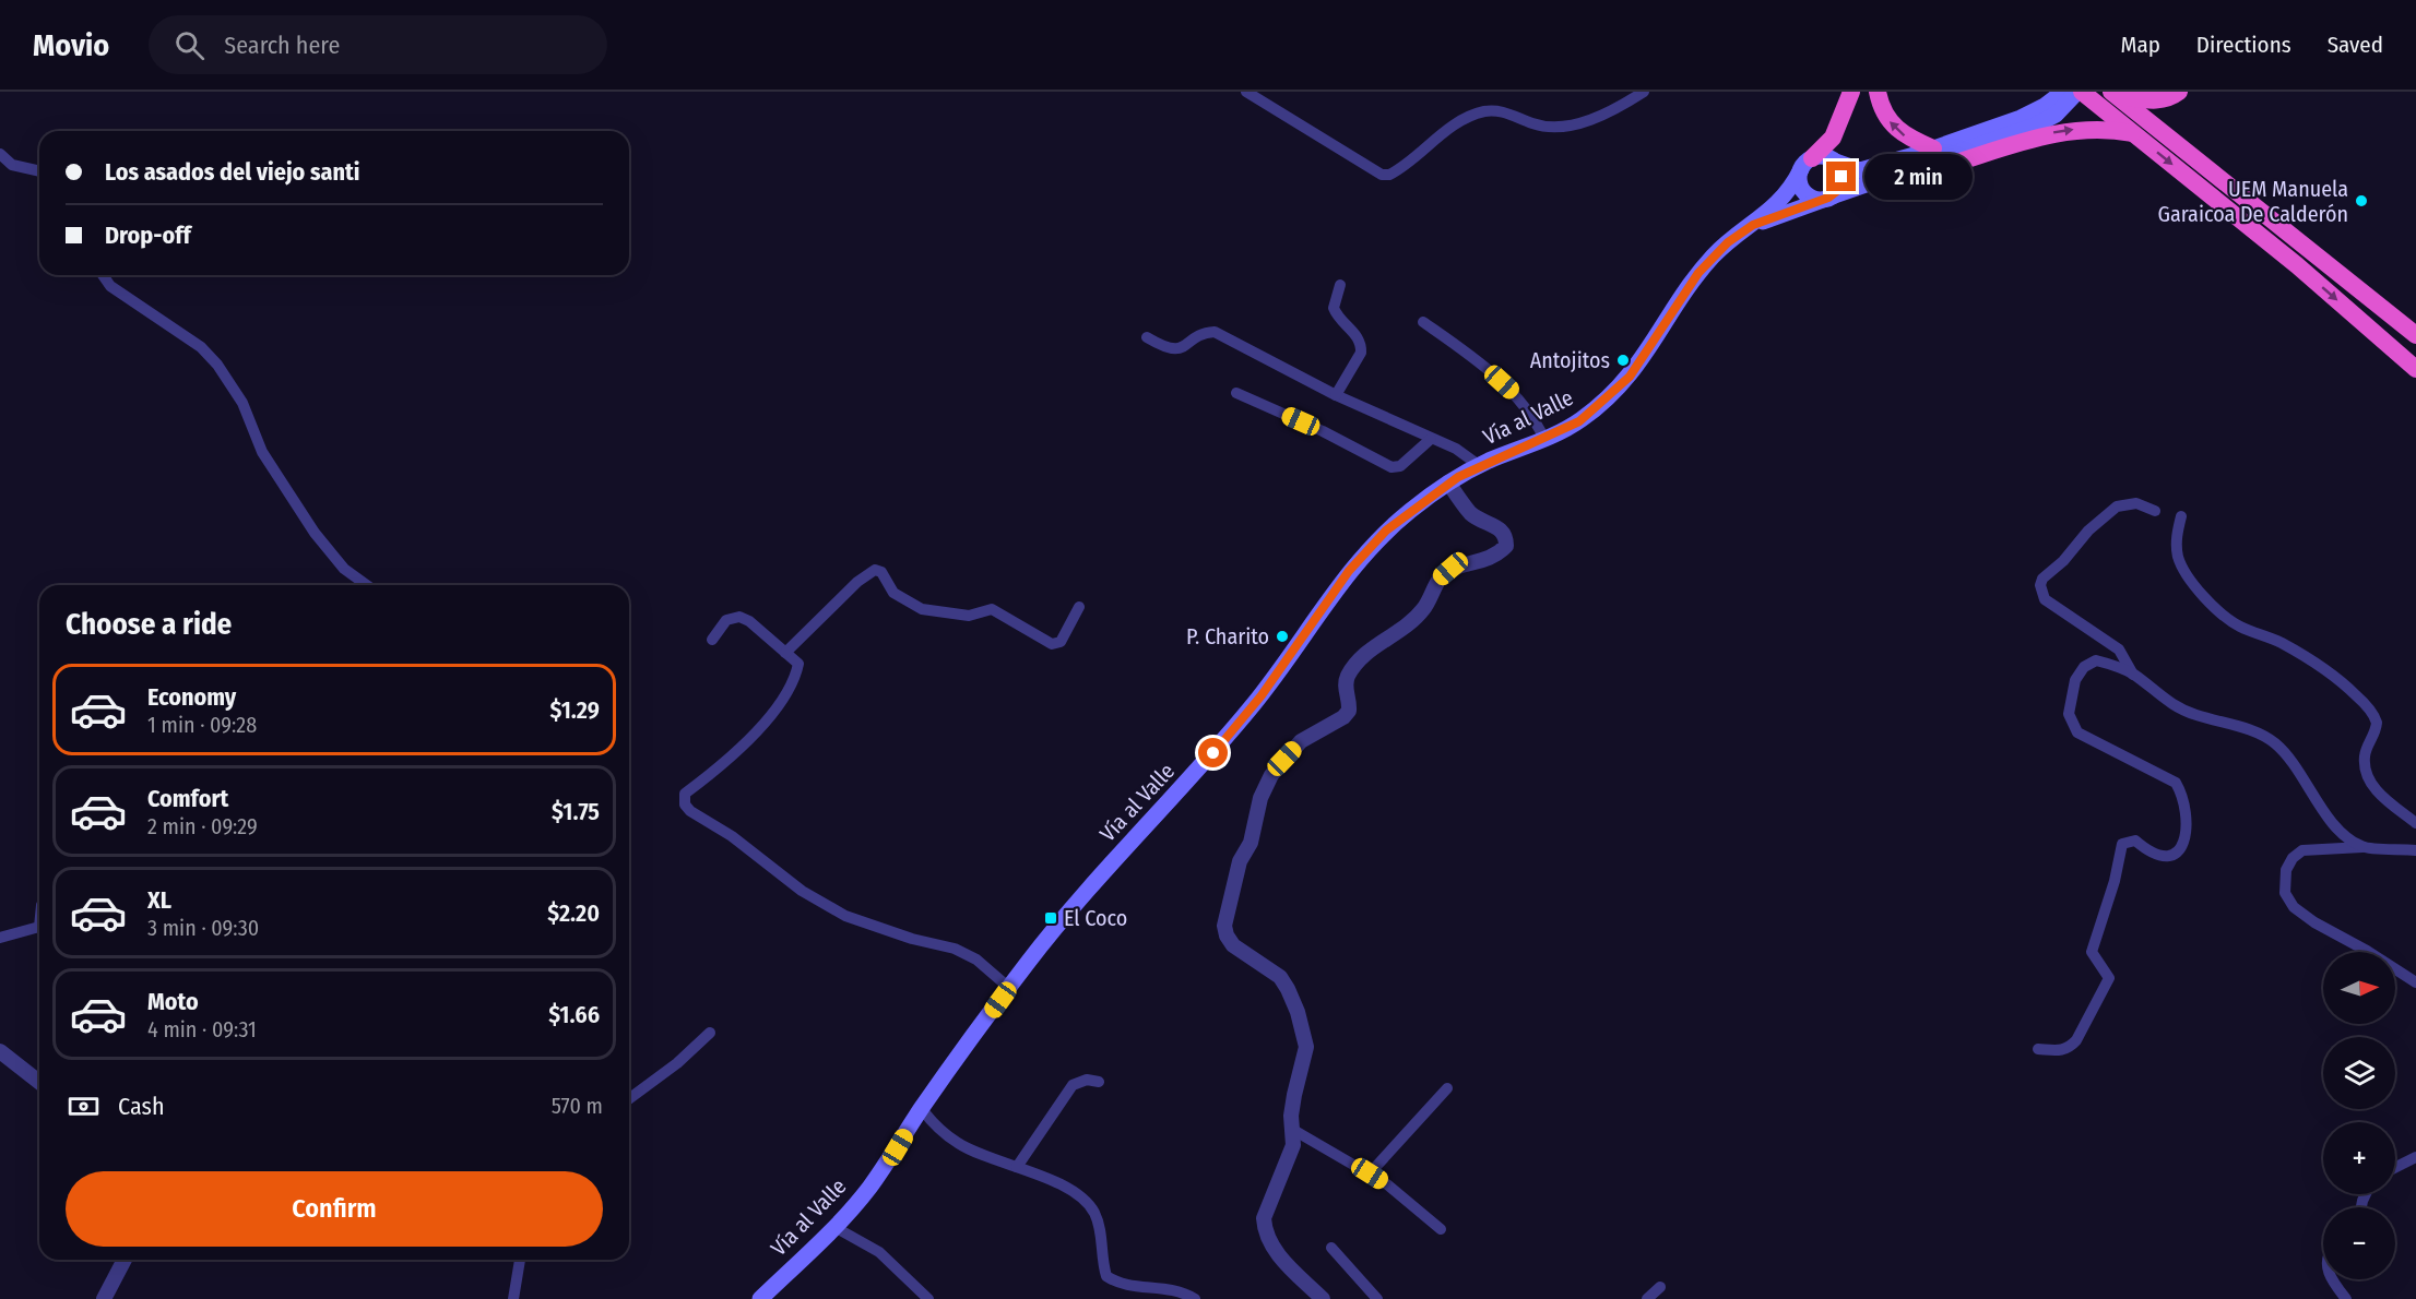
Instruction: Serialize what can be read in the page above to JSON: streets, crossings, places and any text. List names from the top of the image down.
{
  "streets": {
    "main road": ["Vía al Valle"]
  },
  "places": {
    "other": ["UEM Manuela Garaicoa De Calderón", "Antojitos", "P. Charito"],
    "transit": ["El Coco"]
  },
  "north": "right",
  "page": {
    "header": "Movio",
    "search": "Search here",
    "nav": ["Map", "Directions", "Saved"],
    "banner": ["Los asados del viejo santi", "Drop-off"],
    "bubble": "2 min",
    "heading": "Choose a ride",
    "list": [
      {
        "name": "Economy",
        "note": "1 min · 09:28",
        "value": "$1.29"
      },
      {
        "name": "Comfort",
        "note": "2 min · 09:29",
        "value": "$1.75"
      },
      {
        "name": "XL",
        "note": "3 min · 09:30",
        "value": "$2.20"
      },
      {
        "name": "Moto",
        "note": "4 min · 09:31",
        "value": "$1.66"
      }
    ],
    "map_buttons": ["+", "−"],
    "pay": ["Cash", "570 m"],
    "buttons": "Confirm"
  }
}
